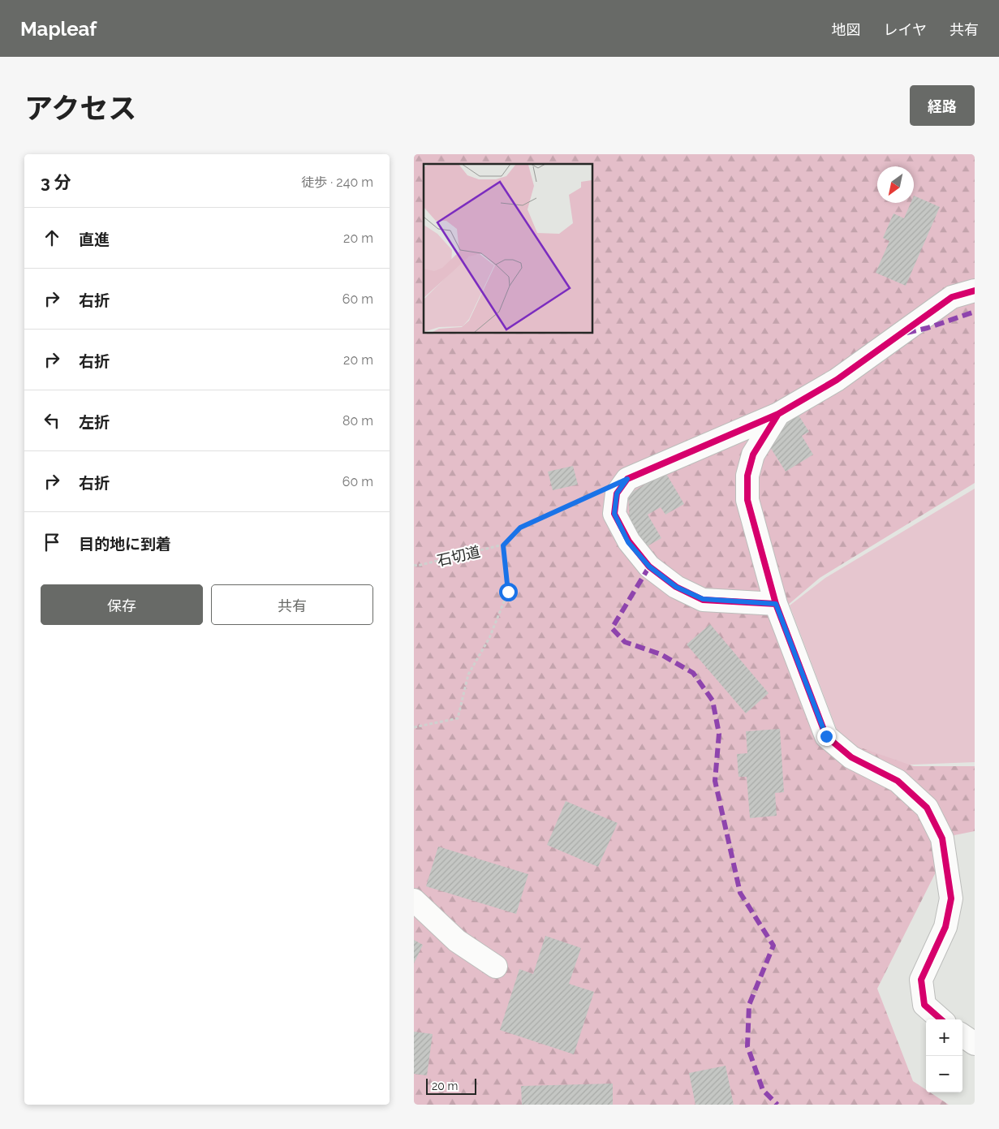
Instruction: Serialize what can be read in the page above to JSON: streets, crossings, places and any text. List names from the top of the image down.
{
  "streets": {
    "path": ["石切道"]
  },
  "scale_bar": "20 m",
  "north": "bottom left",
  "page": {
    "header": "Mapleaf",
    "nav": ["地図", "レイヤ", "共有"],
    "title": "アクセス",
    "buttons": [
      "経路",
      ["保存", "共有"]
    ],
    "heading": ["3 分", "徒歩 · 240 m"],
    "list": [
      ["直進", "20 m"],
      ["右折", "60 m"],
      ["右折", "20 m"],
      ["左折", "80 m"],
      ["右折", "60 m"],
      "目的地に到着"
    ],
    "map_buttons": ["+", "−"],
    "scale": "20 m"
  }
}
